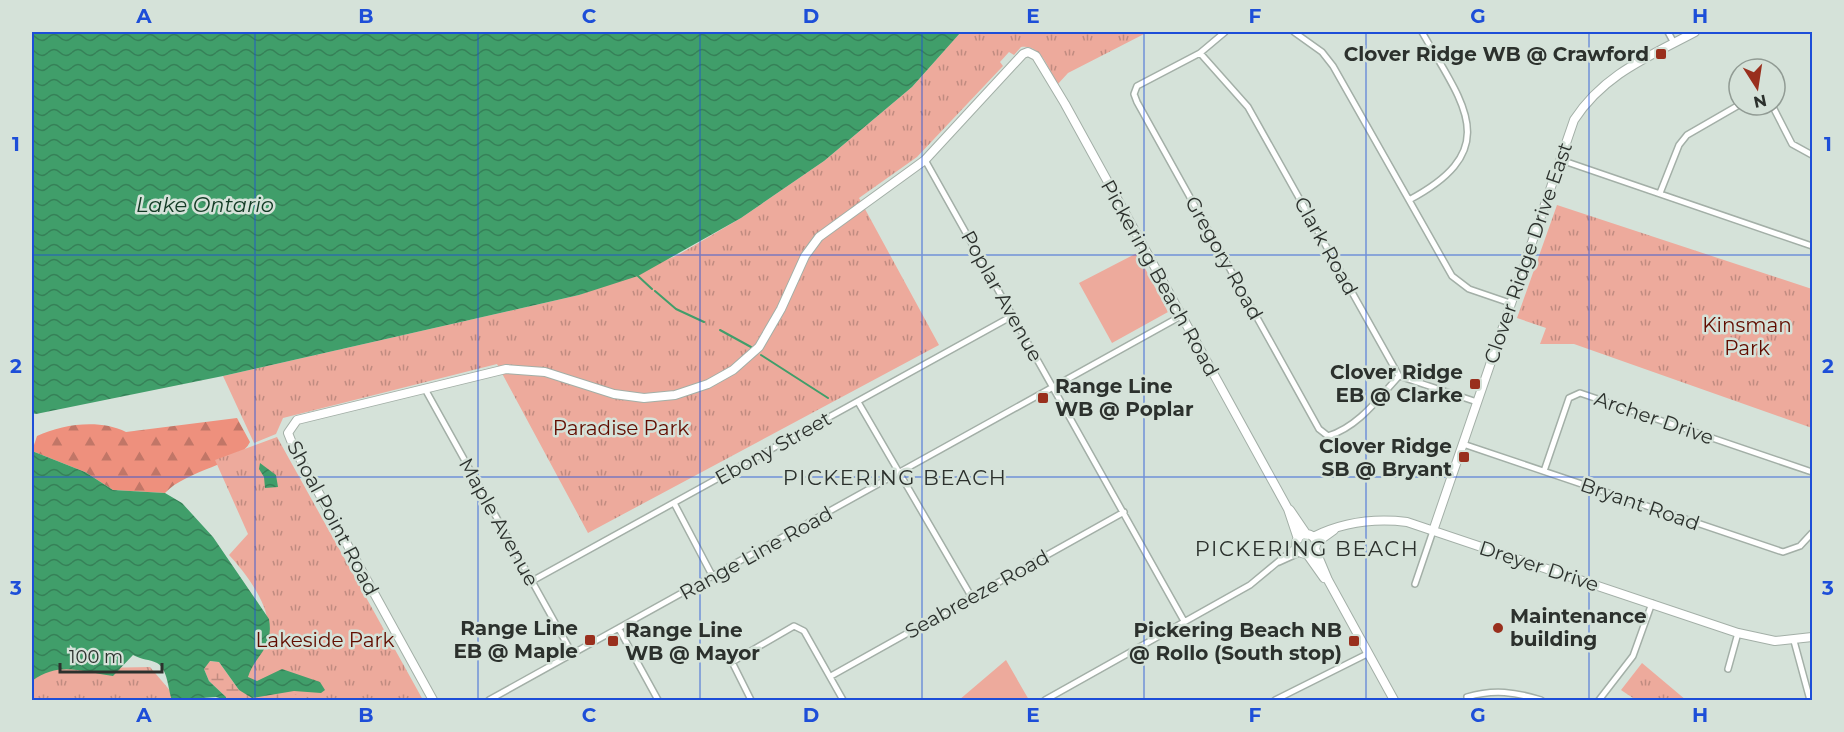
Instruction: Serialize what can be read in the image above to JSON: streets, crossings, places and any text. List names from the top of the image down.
{
  "streets": {
    "street": [
      "Clark Road",
      "Clover Ridge Drive East",
      "Gregory Road",
      "Pickering Beach Road",
      "Poplar Avenue",
      "Archer Drive",
      "Ebony Street",
      "Bryant Road",
      "Shoal Point Road",
      "Maple Avenue",
      "Range Line Road",
      "Dreyer Drive",
      "Seabreeze Road"
    ]
  },
  "crossings": [
    ["Clark Road", "Gregory Road"],
    ["Clover Ridge Drive East", "Bryant Road"],
    ["Clover Ridge Drive East", "Dreyer Drive"],
    ["Pickering Beach Road", "Poplar Avenue"],
    ["Pickering Beach Road", "Range Line Road"],
    ["Pickering Beach Road", "Dreyer Drive"],
    ["Poplar Avenue", "Ebony Street"],
    ["Poplar Avenue", "Range Line Road"],
    ["Poplar Avenue", "Seabreeze Road"],
    ["Archer Drive", "Bryant Road"],
    ["Ebony Street", "Maple Avenue"],
    ["Shoal Point Road", "Maple Avenue"],
    ["Maple Avenue", "Range Line Road"]
  ],
  "districts": ["PICKERING BEACH", "PICKERING BEACH"],
  "water": ["Lake Ontario"],
  "parks": ["Kinsman Park", "Paradise Park", "Lakeside Park"],
  "places": {
    "transit": [
      "Clover Ridge WB @ Crawford",
      "Clover Ridge EB @ Clarke",
      "Range Line WB @ Poplar",
      "Clover Ridge SB @ Bryant",
      "Range Line EB @ Maple",
      "Range Line WB @ Mayor",
      "Pickering Beach NB @ Rollo (South stop)"
    ],
    "other": ["Maintenance building"]
  },
  "scale_bar": "100 m",
  "north": "bottom",
  "grid": {
    "columns": [
      "A",
      "B",
      "C",
      "D",
      "E",
      "F",
      "G",
      "H"
    ],
    "rows": ["1", "2", "3"]
  }
}
